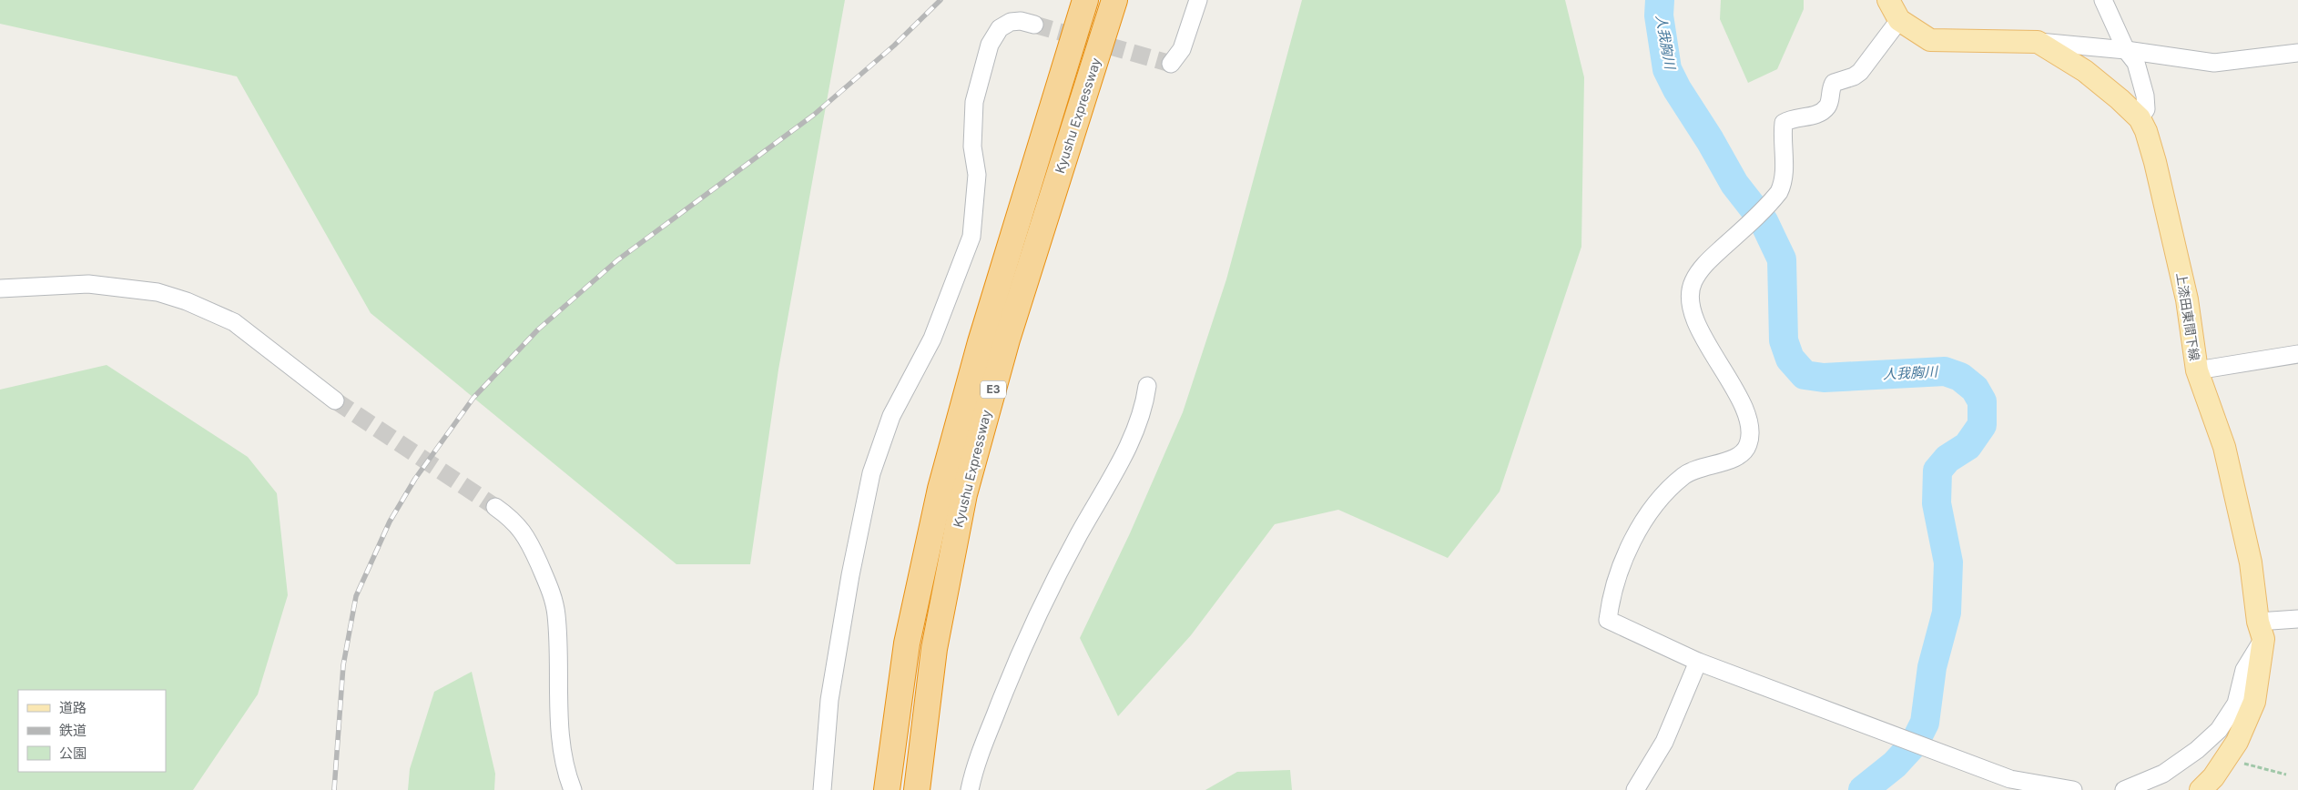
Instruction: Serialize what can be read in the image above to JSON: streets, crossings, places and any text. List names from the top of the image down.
{
  "streets": {
    "highway": ["Kyushu Expressway", "E3"],
    "main road": ["上漆田東間下線"]
  },
  "water": ["人我胸川"],
  "legend": ["道路", "鉄道", "公園"]
}
